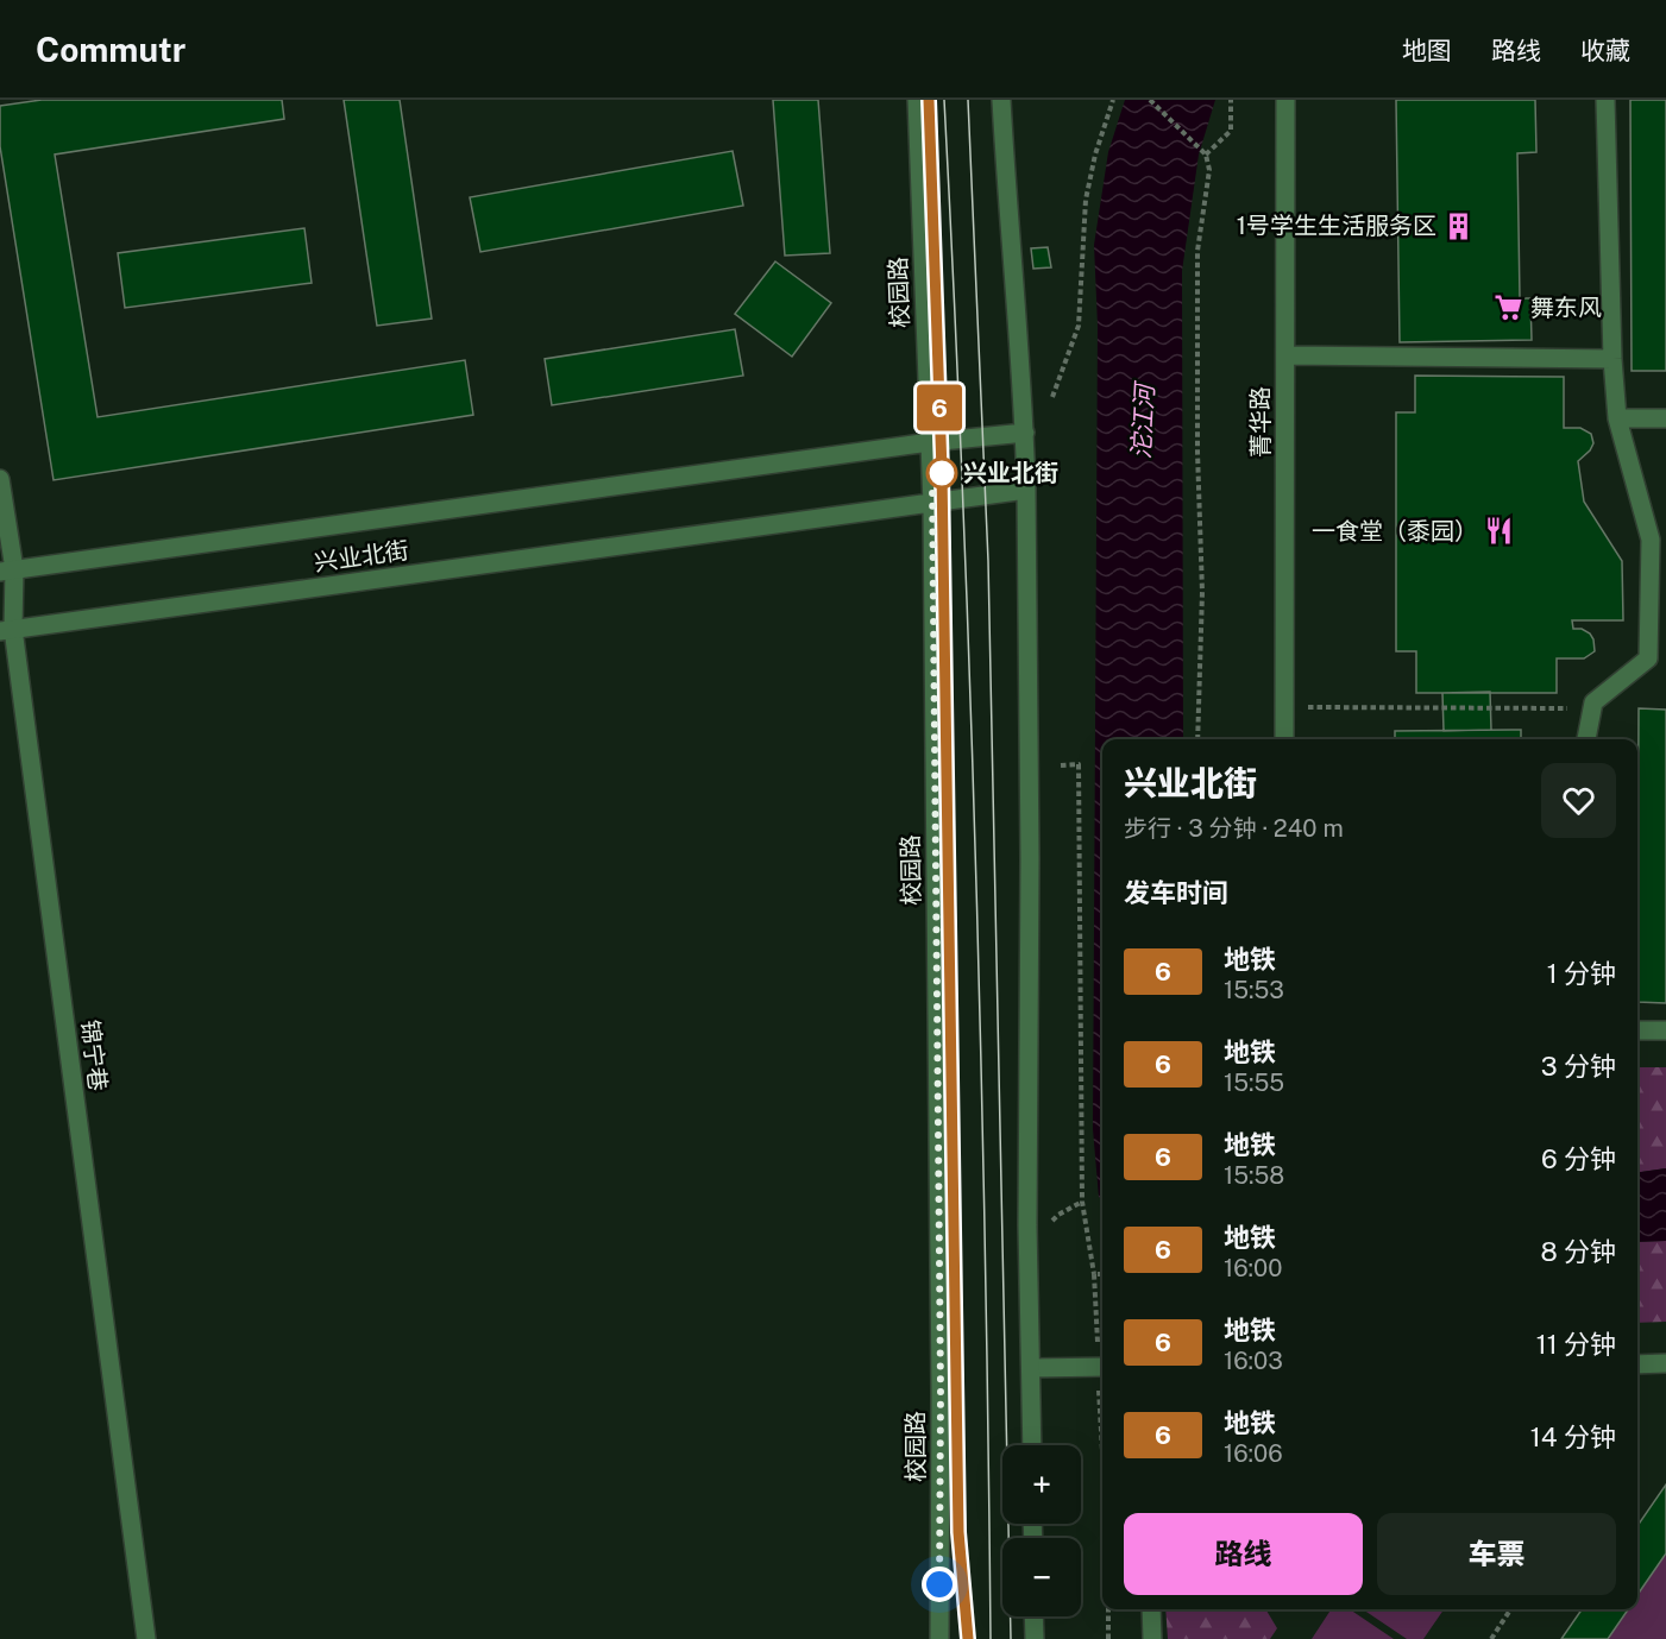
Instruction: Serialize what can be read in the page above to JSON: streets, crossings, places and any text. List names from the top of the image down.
{
  "streets": {
    "street": [
      "校园路",
      "菁华路",
      "兴业北街",
      "锦宁巷"
    ]
  },
  "crossings": [
    ["校园路", "兴业北街"],
    ["兴业北街", "锦宁巷"]
  ],
  "water": ["沱江河"],
  "places": {
    "building": ["1号学生生活服务区"],
    "supermarket": ["舞东风"],
    "other": ["兴业北街"],
    "restaurant": ["一食堂（黍园）"]
  },
  "lines": ["metro line 6"],
  "page": {
    "header": "Commutr",
    "nav": ["地图", "路线", "收藏"],
    "on_map": "6",
    "heading": [
      ["兴业北街", "步行 · 3 分钟 · 240 m"],
      "发车时间"
    ],
    "list": [
      {
        "mark": "6",
        "name": "地铁",
        "note": "15:53",
        "value": "1 分钟"
      },
      {
        "mark": "6",
        "name": "地铁",
        "note": "15:55",
        "value": "3 分钟"
      },
      {
        "mark": "6",
        "name": "地铁",
        "note": "15:58",
        "value": "6 分钟"
      },
      {
        "mark": "6",
        "name": "地铁",
        "note": "16:00",
        "value": "8 分钟"
      },
      {
        "mark": "6",
        "name": "地铁",
        "note": "16:03",
        "value": "11 分钟"
      },
      {
        "mark": "6",
        "name": "地铁",
        "note": "16:06",
        "value": "14 分钟"
      }
    ],
    "map_buttons": ["+", "−"],
    "buttons": ["路线", "车票"]
  }
}
